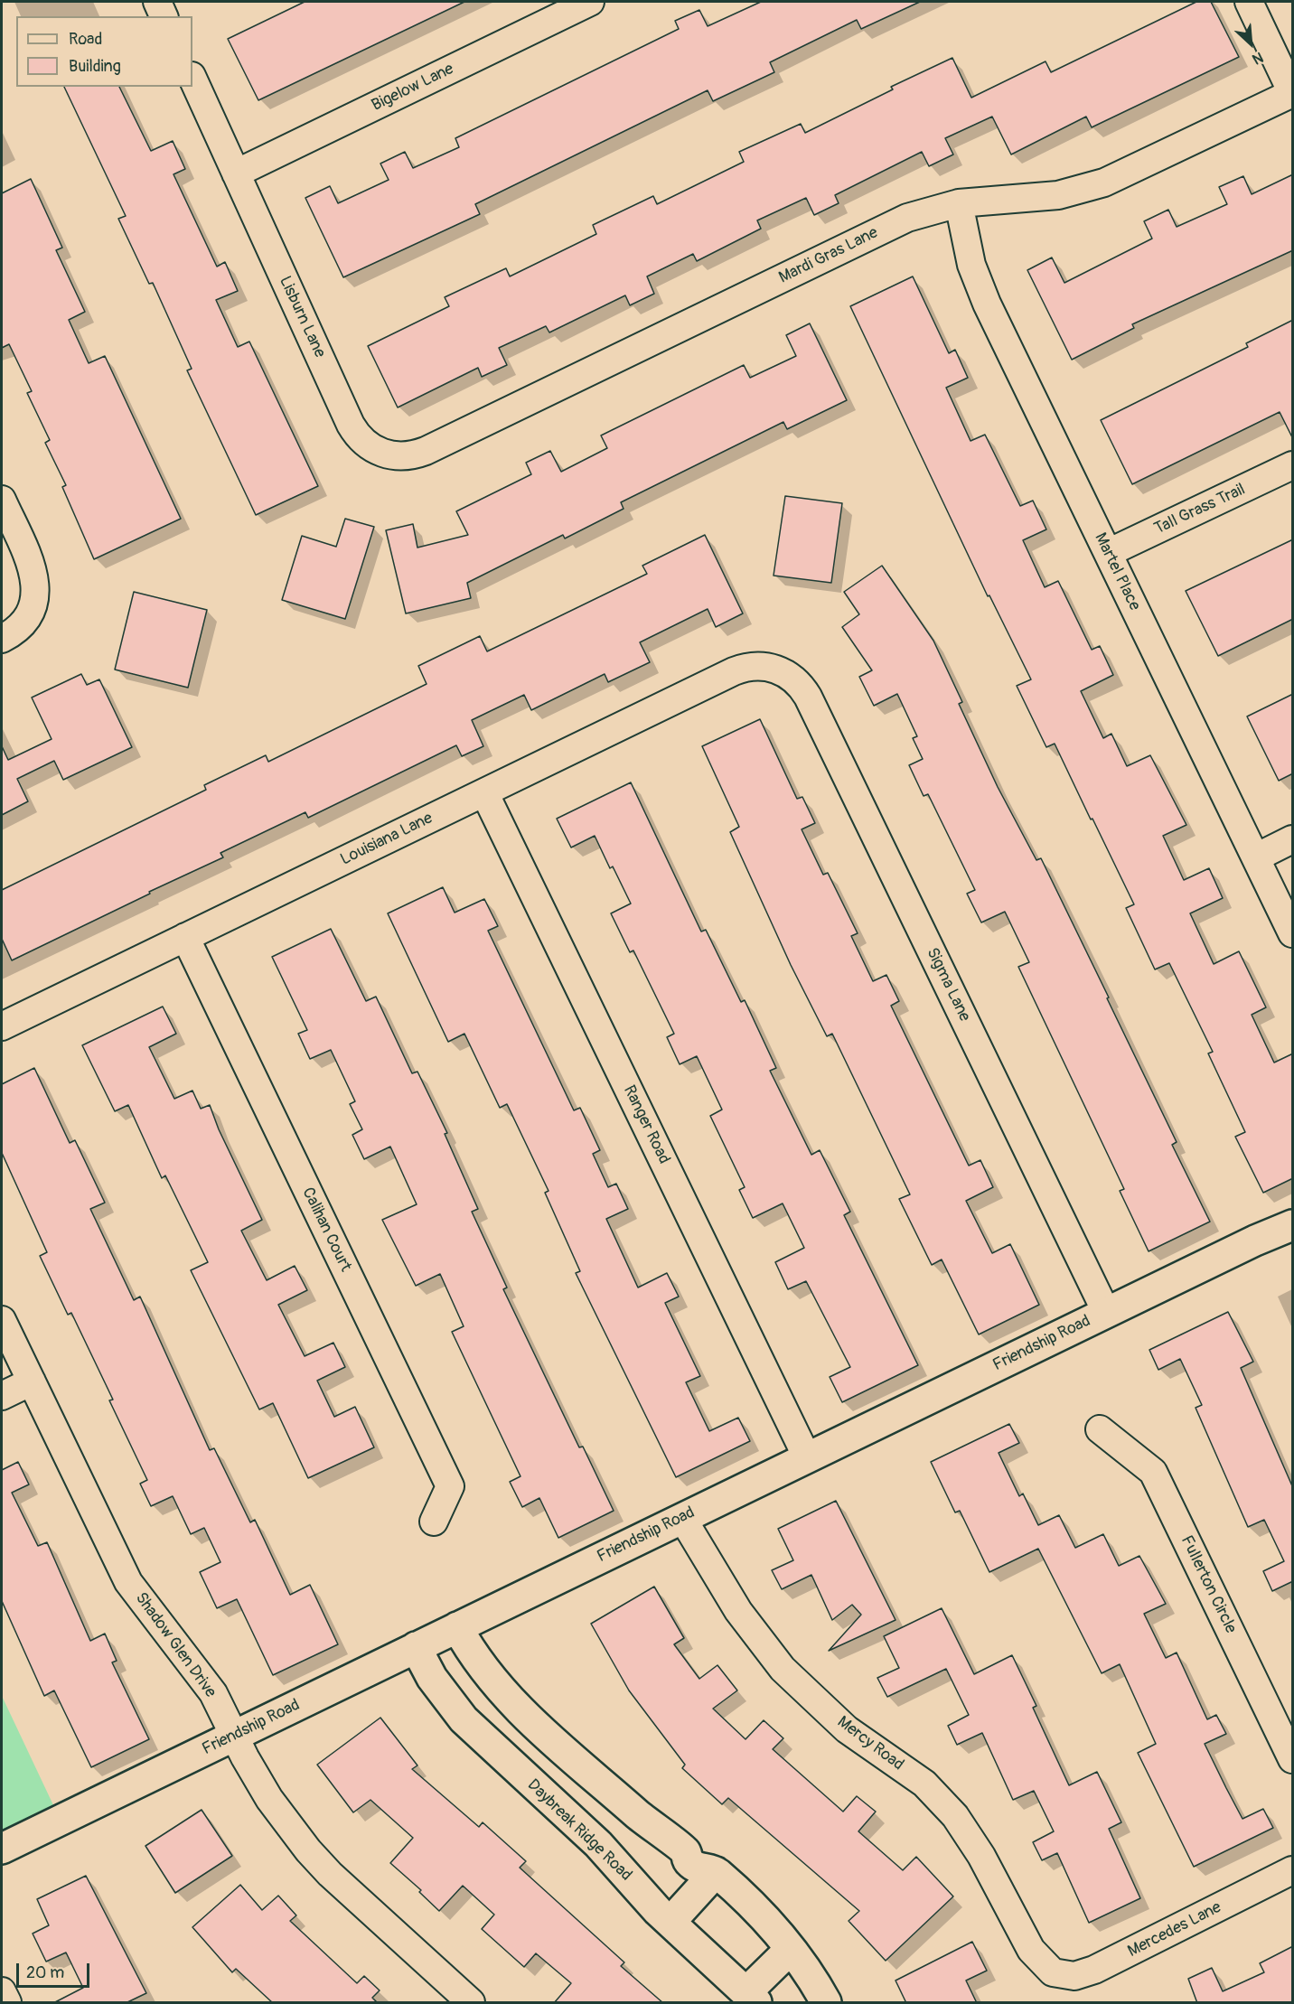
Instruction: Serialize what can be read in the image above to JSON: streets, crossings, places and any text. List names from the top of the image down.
{
  "streets": {
    "street": [
      "Bigelow Lane",
      "Mardi Gras Lane",
      "Lisburn Lane",
      "Tall Grass Trail",
      "Martel Place",
      "Louisiana Lane",
      "Sigma Lane",
      "Ranger Road",
      "Calihan Court",
      "Friendship Road",
      "Fullerton Circle",
      "Shadow Glen Drive",
      "Mercy Road",
      "Daybreak Ridge Road",
      "Mercedes Lane"
    ]
  },
  "crossings": [
    ["Bigelow Lane", "Lisburn Lane"],
    ["Mardi Gras Lane", "Lisburn Lane"],
    ["Mardi Gras Lane", "Martel Place"],
    ["Tall Grass Trail", "Martel Place"],
    ["Louisiana Lane", "Sigma Lane"],
    ["Louisiana Lane", "Ranger Road"],
    ["Louisiana Lane", "Calihan Court"],
    ["Sigma Lane", "Friendship Road"],
    ["Ranger Road", "Friendship Road"],
    ["Friendship Road", "Shadow Glen Drive"],
    ["Friendship Road", "Mercy Road"],
    ["Friendship Road", "Daybreak Ridge Road"],
    ["Mercy Road", "Mercedes Lane"]
  ],
  "legend": ["Road", "Building"],
  "scale_bar": "20 m",
  "north": "bottom right"
}
